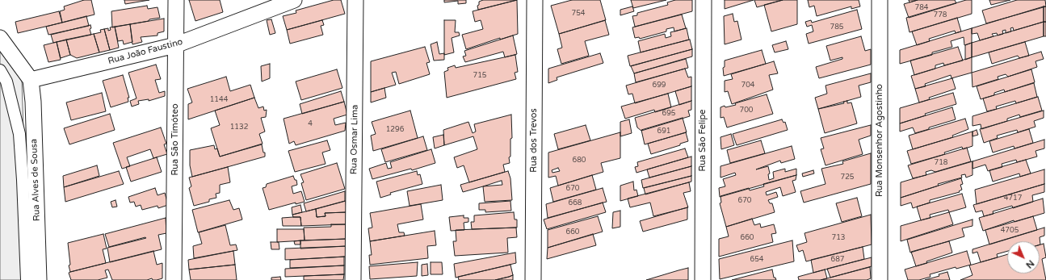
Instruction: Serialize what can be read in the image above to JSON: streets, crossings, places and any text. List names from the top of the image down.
{
  "streets": {
    "street": [
      "Rua João Faustino",
      "Rua São Timóteo",
      "Rua Osmar Lima",
      "Rua dos Trevos",
      "Rua São Felipe",
      "Rua Monsenhor Agostinho",
      "Rua Alves de Sousa"
    ]
  },
  "crossings": [
    ["Rua João Faustino", "Rua São Timóteo"],
    ["Rua João Faustino", "Rua Alves de Sousa"]
  ],
  "house_numbers": [
    "784",
    "754",
    "778",
    "785",
    "715",
    "699",
    "704",
    "1144",
    "700",
    "695",
    "4",
    "1132",
    "1296",
    "691",
    "680",
    "718",
    "725",
    "670",
    "4717",
    "670",
    "668",
    "4705",
    "660",
    "660",
    "713",
    "654",
    "687"
  ],
  "north": "bottom right"
}
